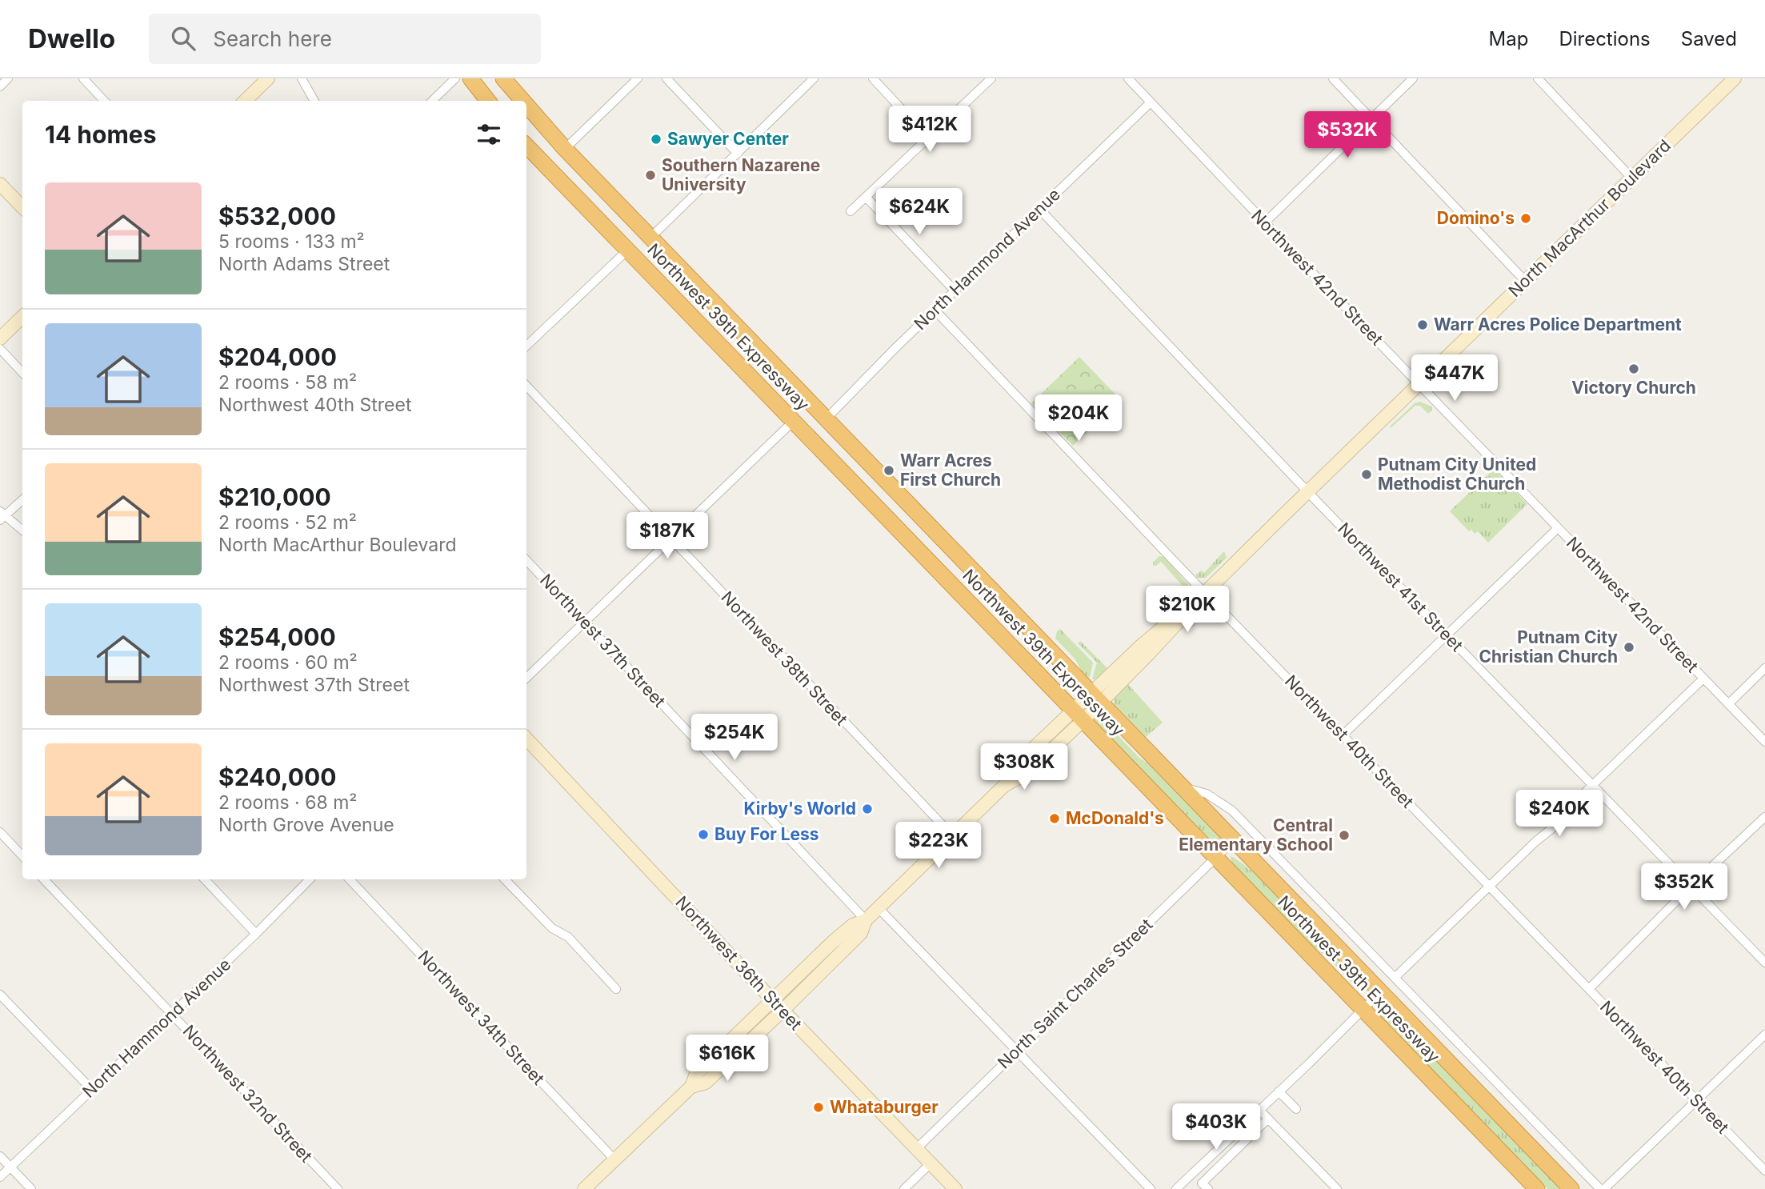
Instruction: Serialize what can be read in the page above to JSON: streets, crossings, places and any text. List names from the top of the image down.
{
  "streets": {
    "highway": ["Northwest 39th Expressway"],
    "main road": ["North MacArthur Boulevard", "Northwest 36th Street"],
    "street": [
      "North Hammond Avenue",
      "Northwest 42nd Street",
      "Northwest 41st Street",
      "Northwest 37th Street",
      "Northwest 38th Street",
      "Northwest 40th Street",
      "North Saint Charles Street",
      "Northwest 34th Street",
      "Northwest 32nd Street"
    ]
  },
  "crossings": [
    ["North MacArthur Boulevard", "Northwest 42nd Street"],
    ["North MacArthur Boulevard", "Northwest 39th Expressway"],
    ["North MacArthur Boulevard", "Northwest 41st Street"],
    ["North MacArthur Boulevard", "Northwest 37th Street"],
    ["North MacArthur Boulevard", "Northwest 38th Street"],
    ["North MacArthur Boulevard", "Northwest 40th Street"],
    ["North MacArthur Boulevard", "Northwest 36th Street"],
    ["North MacArthur Boulevard", "Northwest 34th Street"],
    ["North Hammond Avenue", "Northwest 42nd Street"],
    ["North Hammond Avenue", "Northwest 39th Expressway"],
    ["North Hammond Avenue", "Northwest 41st Street"],
    ["North Hammond Avenue", "Northwest 40th Street"],
    ["North Hammond Avenue", "Northwest 32nd Street"],
    ["Northwest 39th Expressway", "North Saint Charles Street"],
    ["Northwest 36th Street", "North Saint Charles Street"]
  ],
  "places": [
    "Sawyer Center",
    "Southern Nazarene University",
    "Domino's",
    "Warr Acres Police Department",
    "Victory Church",
    "Warr Acres First Church",
    "Putnam City United Methodist Church",
    "Putnam City Christian Church",
    "Kirby's World",
    "McDonald's",
    "Buy For Less",
    "Central Elementary School",
    "Whataburger"
  ],
  "page": {
    "header": "Dwello",
    "search": "Search here",
    "nav": ["Map", "Directions", "Saved"],
    "heading": "14 homes",
    "price": [
      "$412K",
      "$532K",
      "$624K",
      "$447K",
      "$204K",
      "$187K",
      "$210K",
      "$254K",
      "$308K",
      "$240K",
      "$223K",
      "$352K",
      "$616K",
      "$403K"
    ],
    "list": [
      {
        "name": "$532,000",
        "note": "5 rooms · 133 m² · North Adams Street"
      },
      {
        "name": "$204,000",
        "note": "2 rooms · 58 m² · Northwest 40th Street"
      },
      {
        "name": "$210,000",
        "note": "2 rooms · 52 m² · North MacArthur Boulevard"
      },
      {
        "name": "$254,000",
        "note": "2 rooms · 60 m² · Northwest 37th Street"
      },
      {
        "name": "$240,000",
        "note": "2 rooms · 68 m² · North Grove Avenue"
      }
    ]
  }
}
